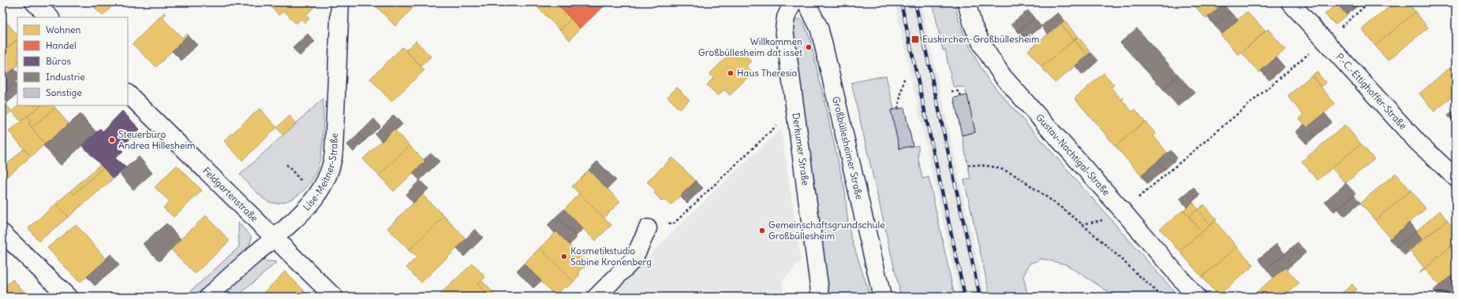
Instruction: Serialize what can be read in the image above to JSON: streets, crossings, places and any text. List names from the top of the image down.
{
  "streets": {
    "street": [
      "P.-C.-Ettighoffer-Straße",
      "Großbüllesheimer Straße",
      "Derkumer Straße",
      "Gustav-Nachtigal-Straße",
      "Lise-Meitner-Straße",
      "Feldgartenstraße"
    ]
  },
  "crossings": [
    ["Lise-Meitner-Straße", "Feldgartenstraße"]
  ],
  "places": {
    "transit": ["Euskirchen-Großbüllesheim"],
    "other": [
      "Willkommen Großbüllesheim dat isset",
      "Haus Theresia",
      "Steuerbüro Andrea Hillesheim",
      "Gemeinschaftsgrundschule Großbüllesheim",
      "Kosmetikstudio Sabine Kronenberg"
    ]
  },
  "legend": [
    "Wohnen",
    "Handel",
    "Büros",
    "Industrie",
    "Sonstige"
  ]
}
